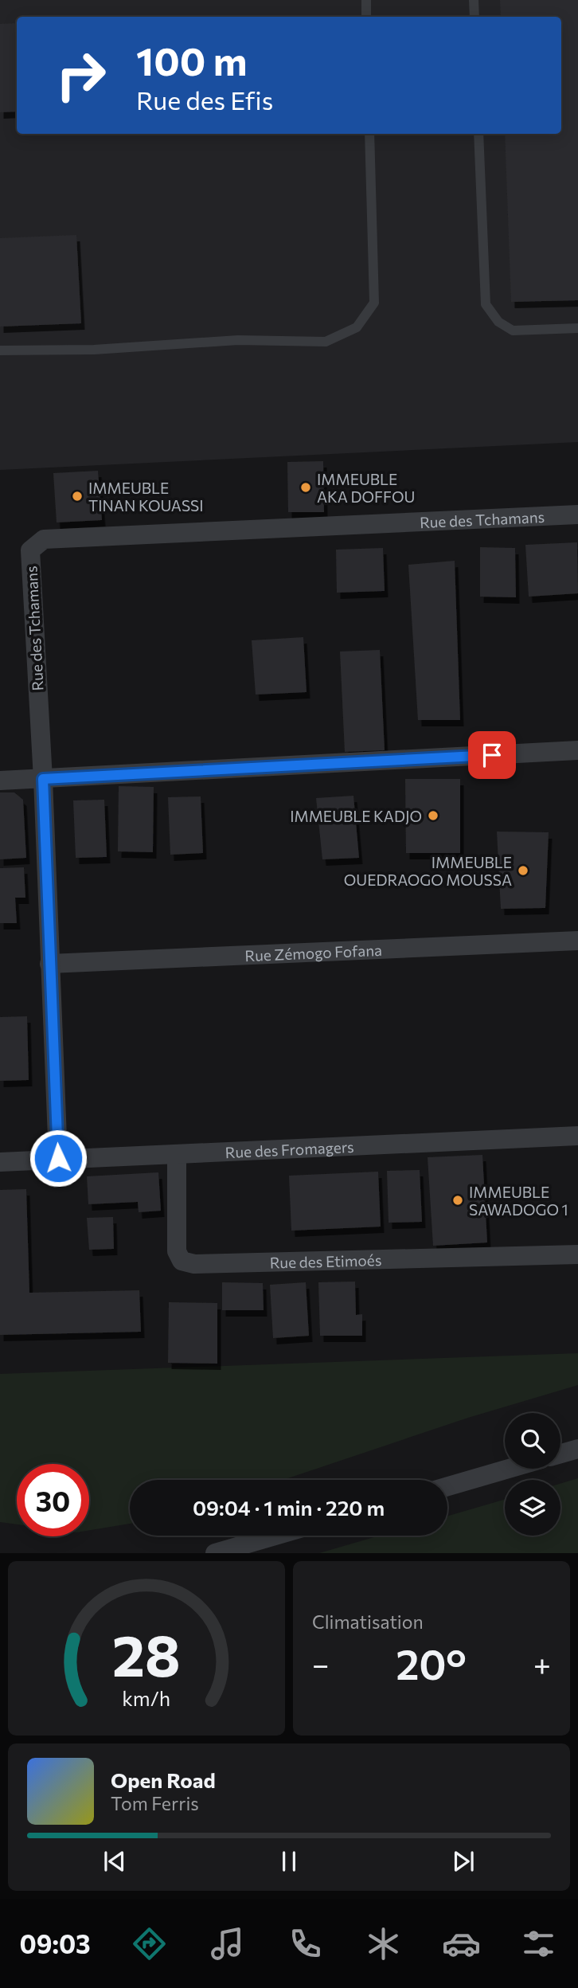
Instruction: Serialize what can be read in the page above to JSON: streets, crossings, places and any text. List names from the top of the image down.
{
  "streets": {
    "street": [
      "Rue des Tchamans",
      "Rue Zémogo Fofana",
      "Rue des Fromagers",
      "Rue des Etimoés"
    ]
  },
  "crossings": [
    ["Rue des Tchamans", "Rue Zémogo Fofana"],
    ["Rue des Tchamans", "Rue des Fromagers"],
    ["Rue des Fromagers", "Rue des Etimoés"]
  ],
  "places": [
    "IMMEUBLE AKA DOFFOU",
    "IMMEUBLE TINAN KOUASSI",
    "IMMEUBLE KADJO",
    "IMMEUBLE OUEDRAOGO MOUSSA",
    "IMMEUBLE SAWADOGO 1"
  ],
  "page": {
    "turn": ["100 m", "Rue des Efis"],
    "limit": "30",
    "trip": "09:04 · 1 min · 220 m",
    "tile": "Climatisation",
    "heat": ["−", "20°", "+"],
    "song": ["Open Road", "Tom Ferris"],
    "tabs": "09:03",
    "gauge": ["28", "km/h"]
  }
}
